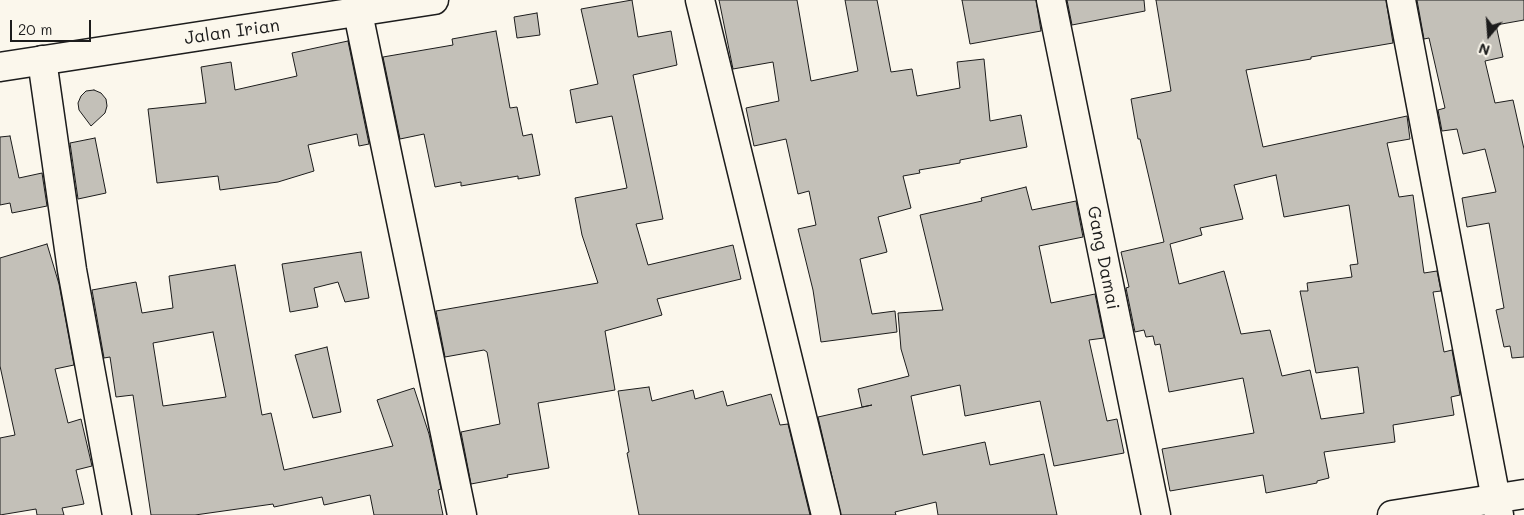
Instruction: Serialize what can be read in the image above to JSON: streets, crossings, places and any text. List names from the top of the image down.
{
  "streets": {
    "street": ["Jalan Irian", "Gang Damai"]
  },
  "scale_bar": "20 m",
  "north": "bottom"
}
